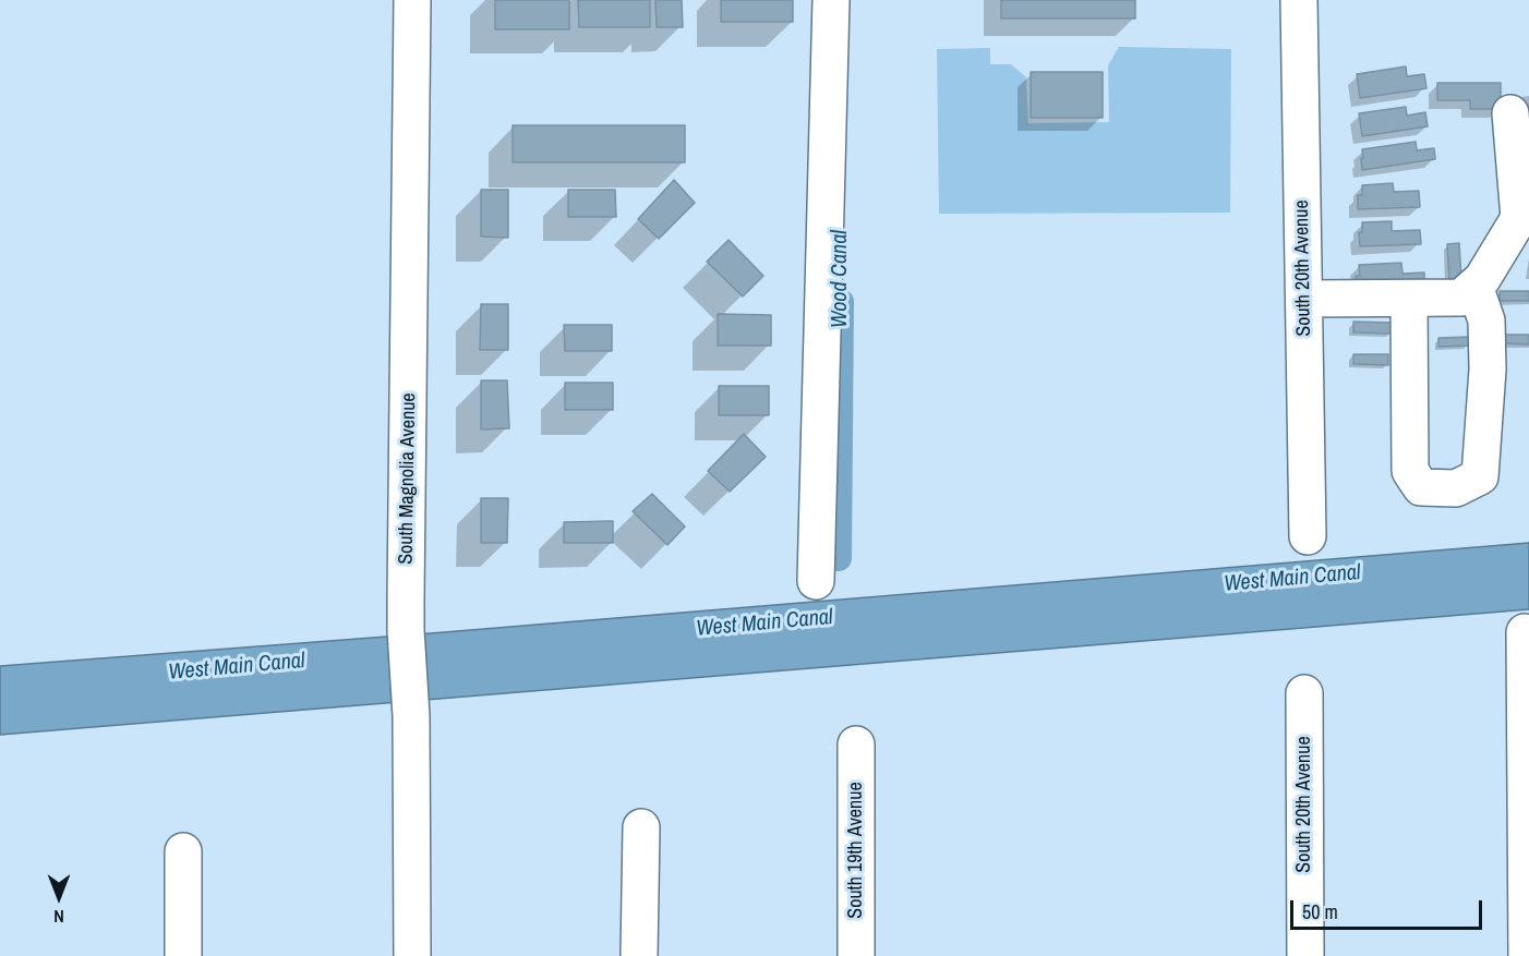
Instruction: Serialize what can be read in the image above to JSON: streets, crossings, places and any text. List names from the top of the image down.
{
  "streets": {
    "street": ["South 20th Avenue", "South Magnolia Avenue", "South 19th Avenue"]
  },
  "water": ["Wood Canal", "West Main Canal"],
  "scale_bar": "50 m",
  "north": "bottom"
}
